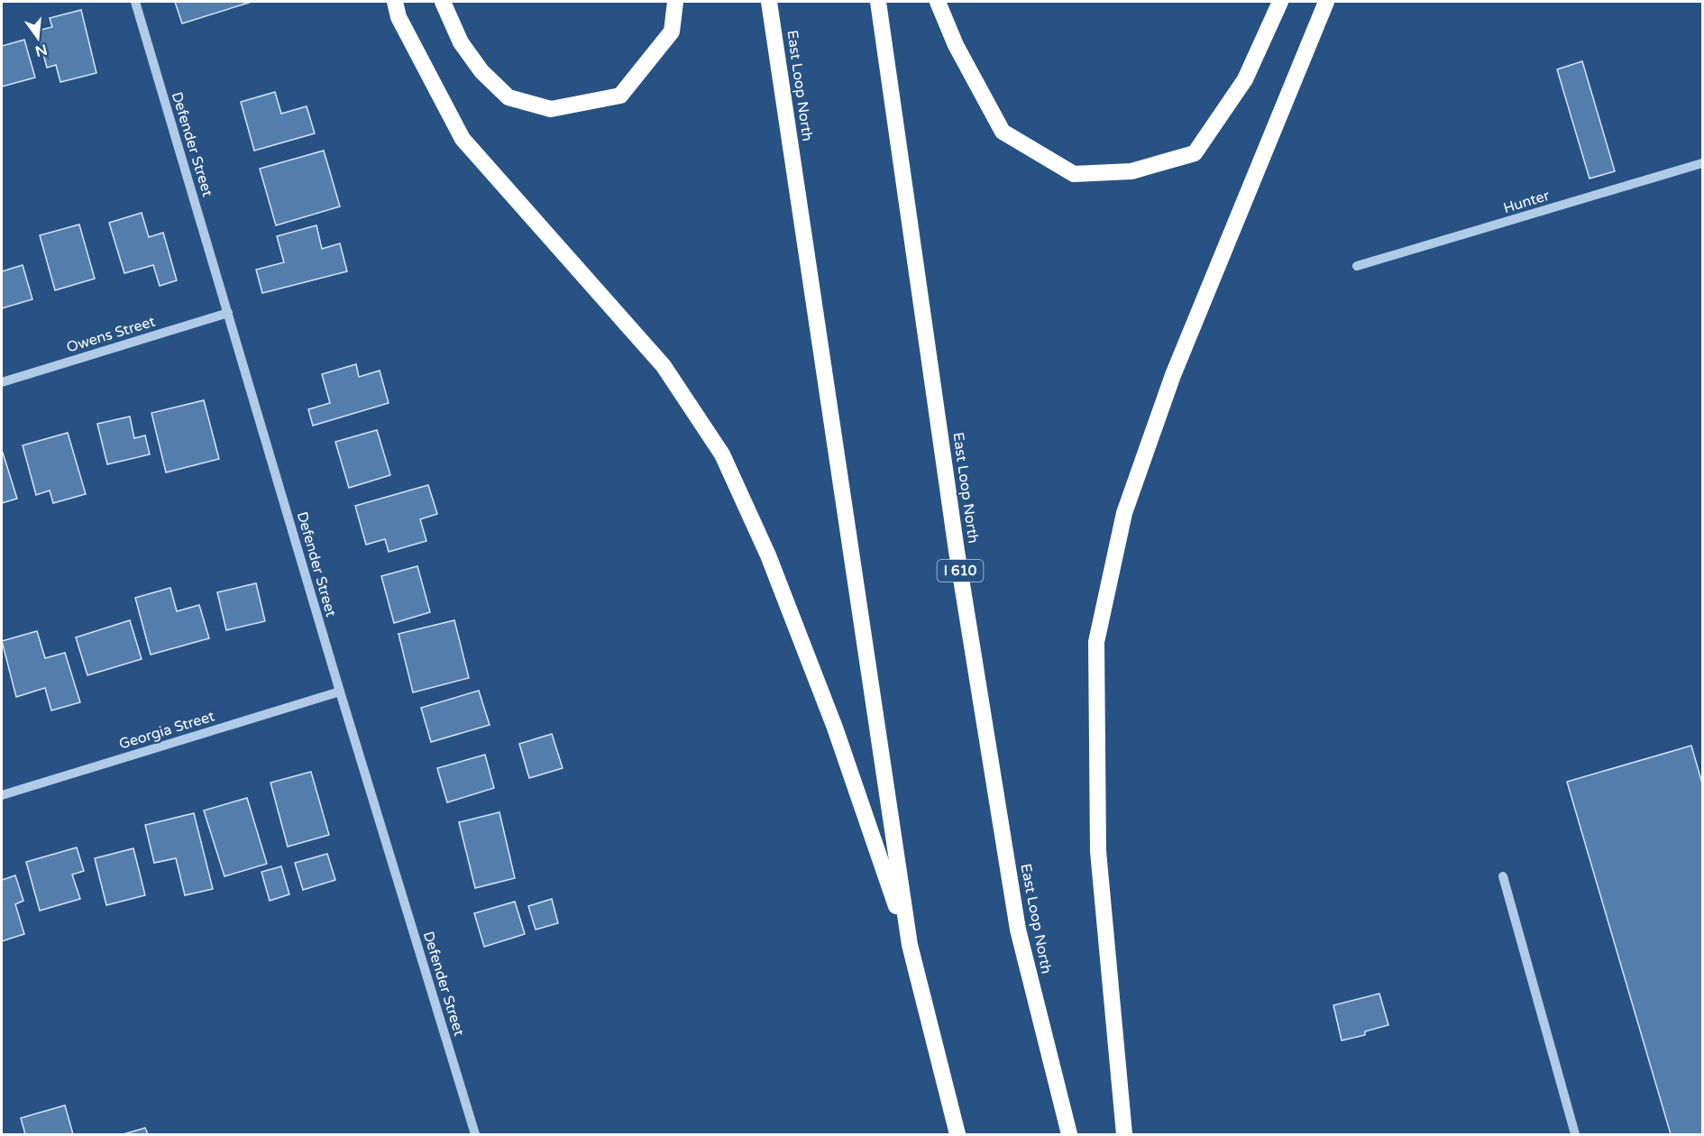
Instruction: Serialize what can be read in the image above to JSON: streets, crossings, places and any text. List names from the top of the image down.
{
  "streets": {
    "highway": ["East Loop North", "I 610"],
    "street": [
      "Defender Street",
      "Hunter",
      "Owens Street",
      "Georgia Street"
    ]
  },
  "crossings": [
    ["Defender Street", "Owens Street"],
    ["Defender Street", "Georgia Street"]
  ],
  "north": "bottom"
}
